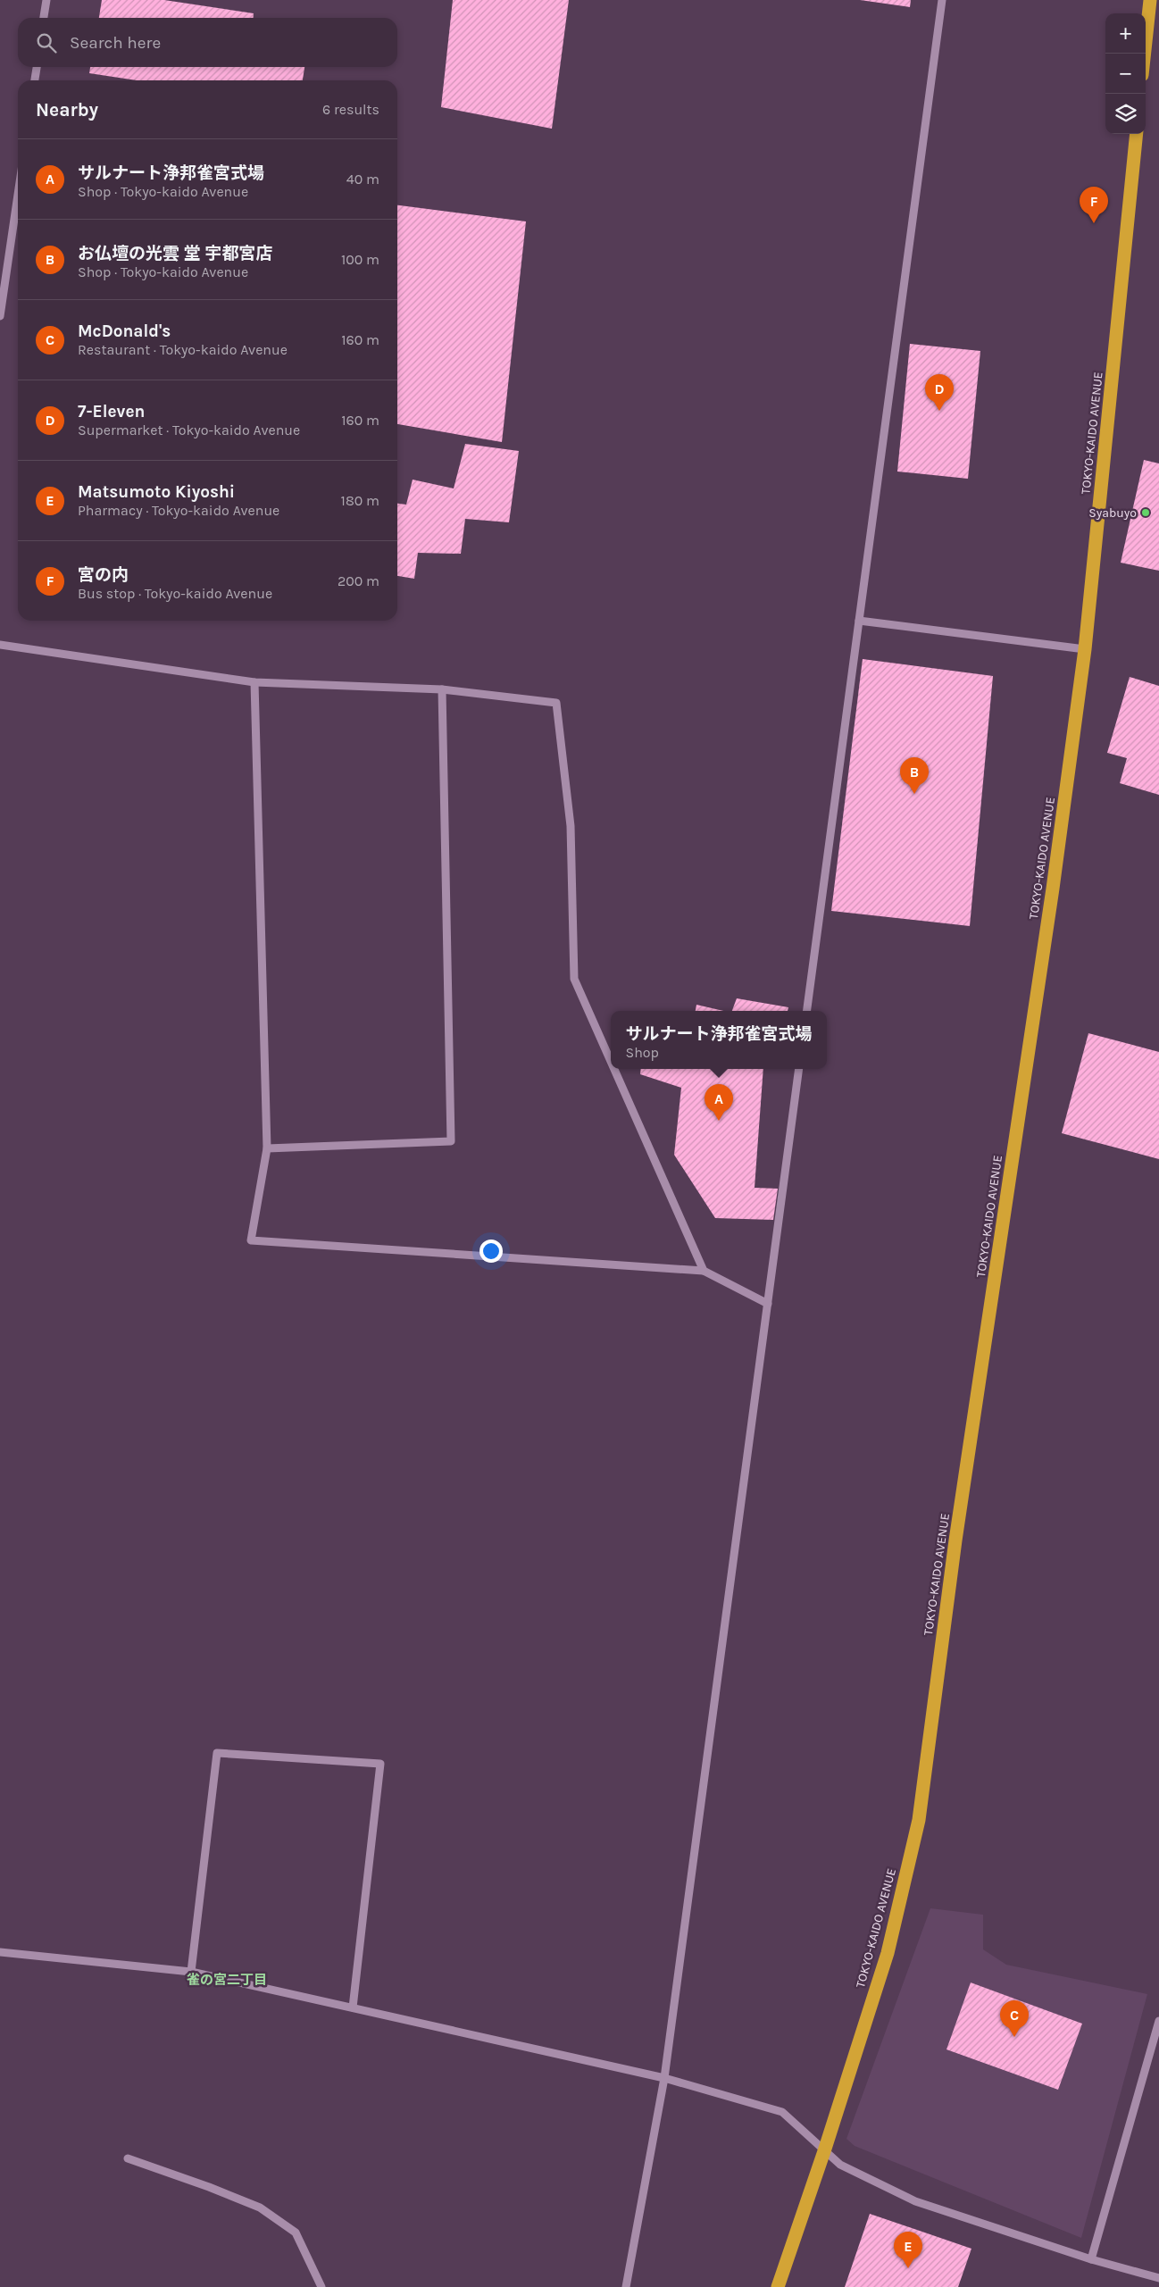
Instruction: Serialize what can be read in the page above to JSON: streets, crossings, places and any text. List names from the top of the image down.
{
  "streets": {
    "highway": ["TOKYO-KAIDO AVENUE"]
  },
  "districts": ["雀の宮二丁目"],
  "places": ["Syabuyo"],
  "page": {
    "map_buttons": ["+", "−"],
    "search": "Search here",
    "heading": ["Nearby", "6 results"],
    "list": [
      {
        "mark": "A",
        "name": "サルナート浄邦雀宮式場",
        "note": "Shop · Tokyo-kaido Avenue",
        "value": "40 m"
      },
      {
        "mark": "B",
        "name": "お仏壇の光雲 堂 宇都宮店",
        "note": "Shop · Tokyo-kaido Avenue",
        "value": "100 m"
      },
      {
        "mark": "C",
        "name": "McDonald's",
        "note": "Restaurant · Tokyo-kaido Avenue",
        "value": "160 m"
      },
      {
        "mark": "D",
        "name": "7-Eleven",
        "note": "Supermarket · Tokyo-kaido Avenue",
        "value": "160 m"
      },
      {
        "mark": "E",
        "name": "Matsumoto Kiyoshi",
        "note": "Pharmacy · Tokyo-kaido Avenue",
        "value": "180 m"
      },
      {
        "mark": "F",
        "name": "宮の内",
        "note": "Bus stop · Tokyo-kaido Avenue",
        "value": "200 m"
      }
    ],
    "pins": [
      "F",
      "D",
      "B",
      "A",
      "C",
      "E"
    ],
    "popup": ["サルナート浄邦雀宮式場", "Shop"]
  }
}
